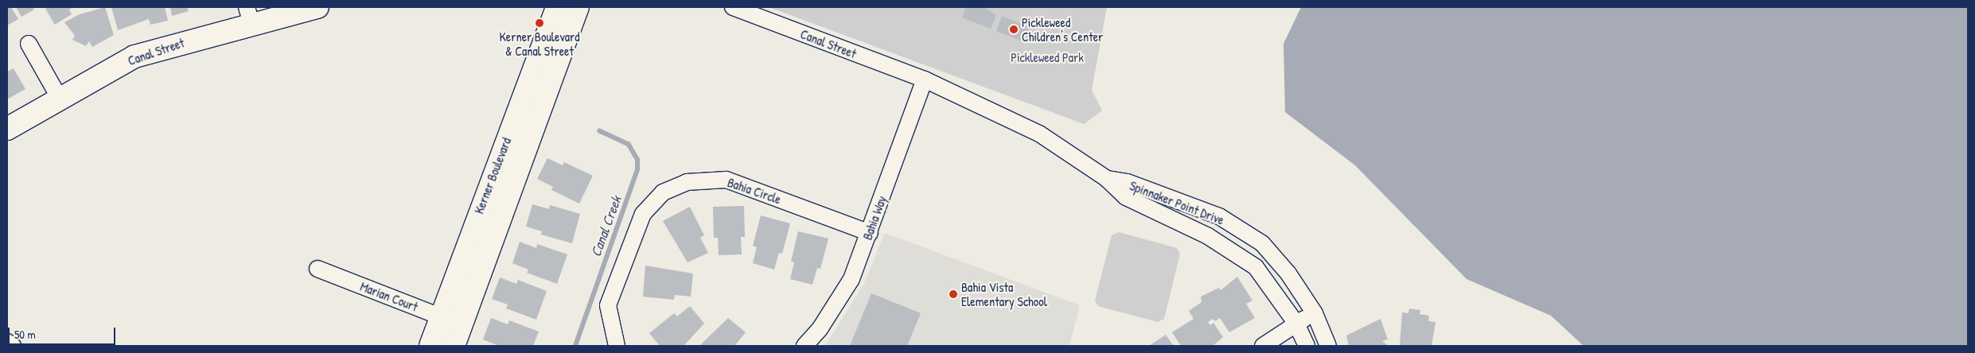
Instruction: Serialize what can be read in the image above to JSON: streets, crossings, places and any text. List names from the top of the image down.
{
  "streets": {
    "street": [
      "Canal Street",
      "Kerner Boulevard",
      "Bahia Circle",
      "Spinnaker Point Drive",
      "Bahia Way",
      "Marian Court"
    ]
  },
  "crossings": [
    ["Canal Street", "Spinnaker Point Drive"],
    ["Canal Street", "Bahia Way"],
    ["Kerner Boulevard", "Marian Court"],
    ["Bahia Circle", "Bahia Way"],
    ["Spinnaker Point Drive", "Bahia Way"]
  ],
  "water": ["Canal Creek"],
  "parks": ["Pickleweed Park"],
  "places": ["Kerner Boulevard & Canal Street", "Pickleweed Children's Center", "Bahia Vista Elementary School"],
  "scale_bar": "50 m"
}
